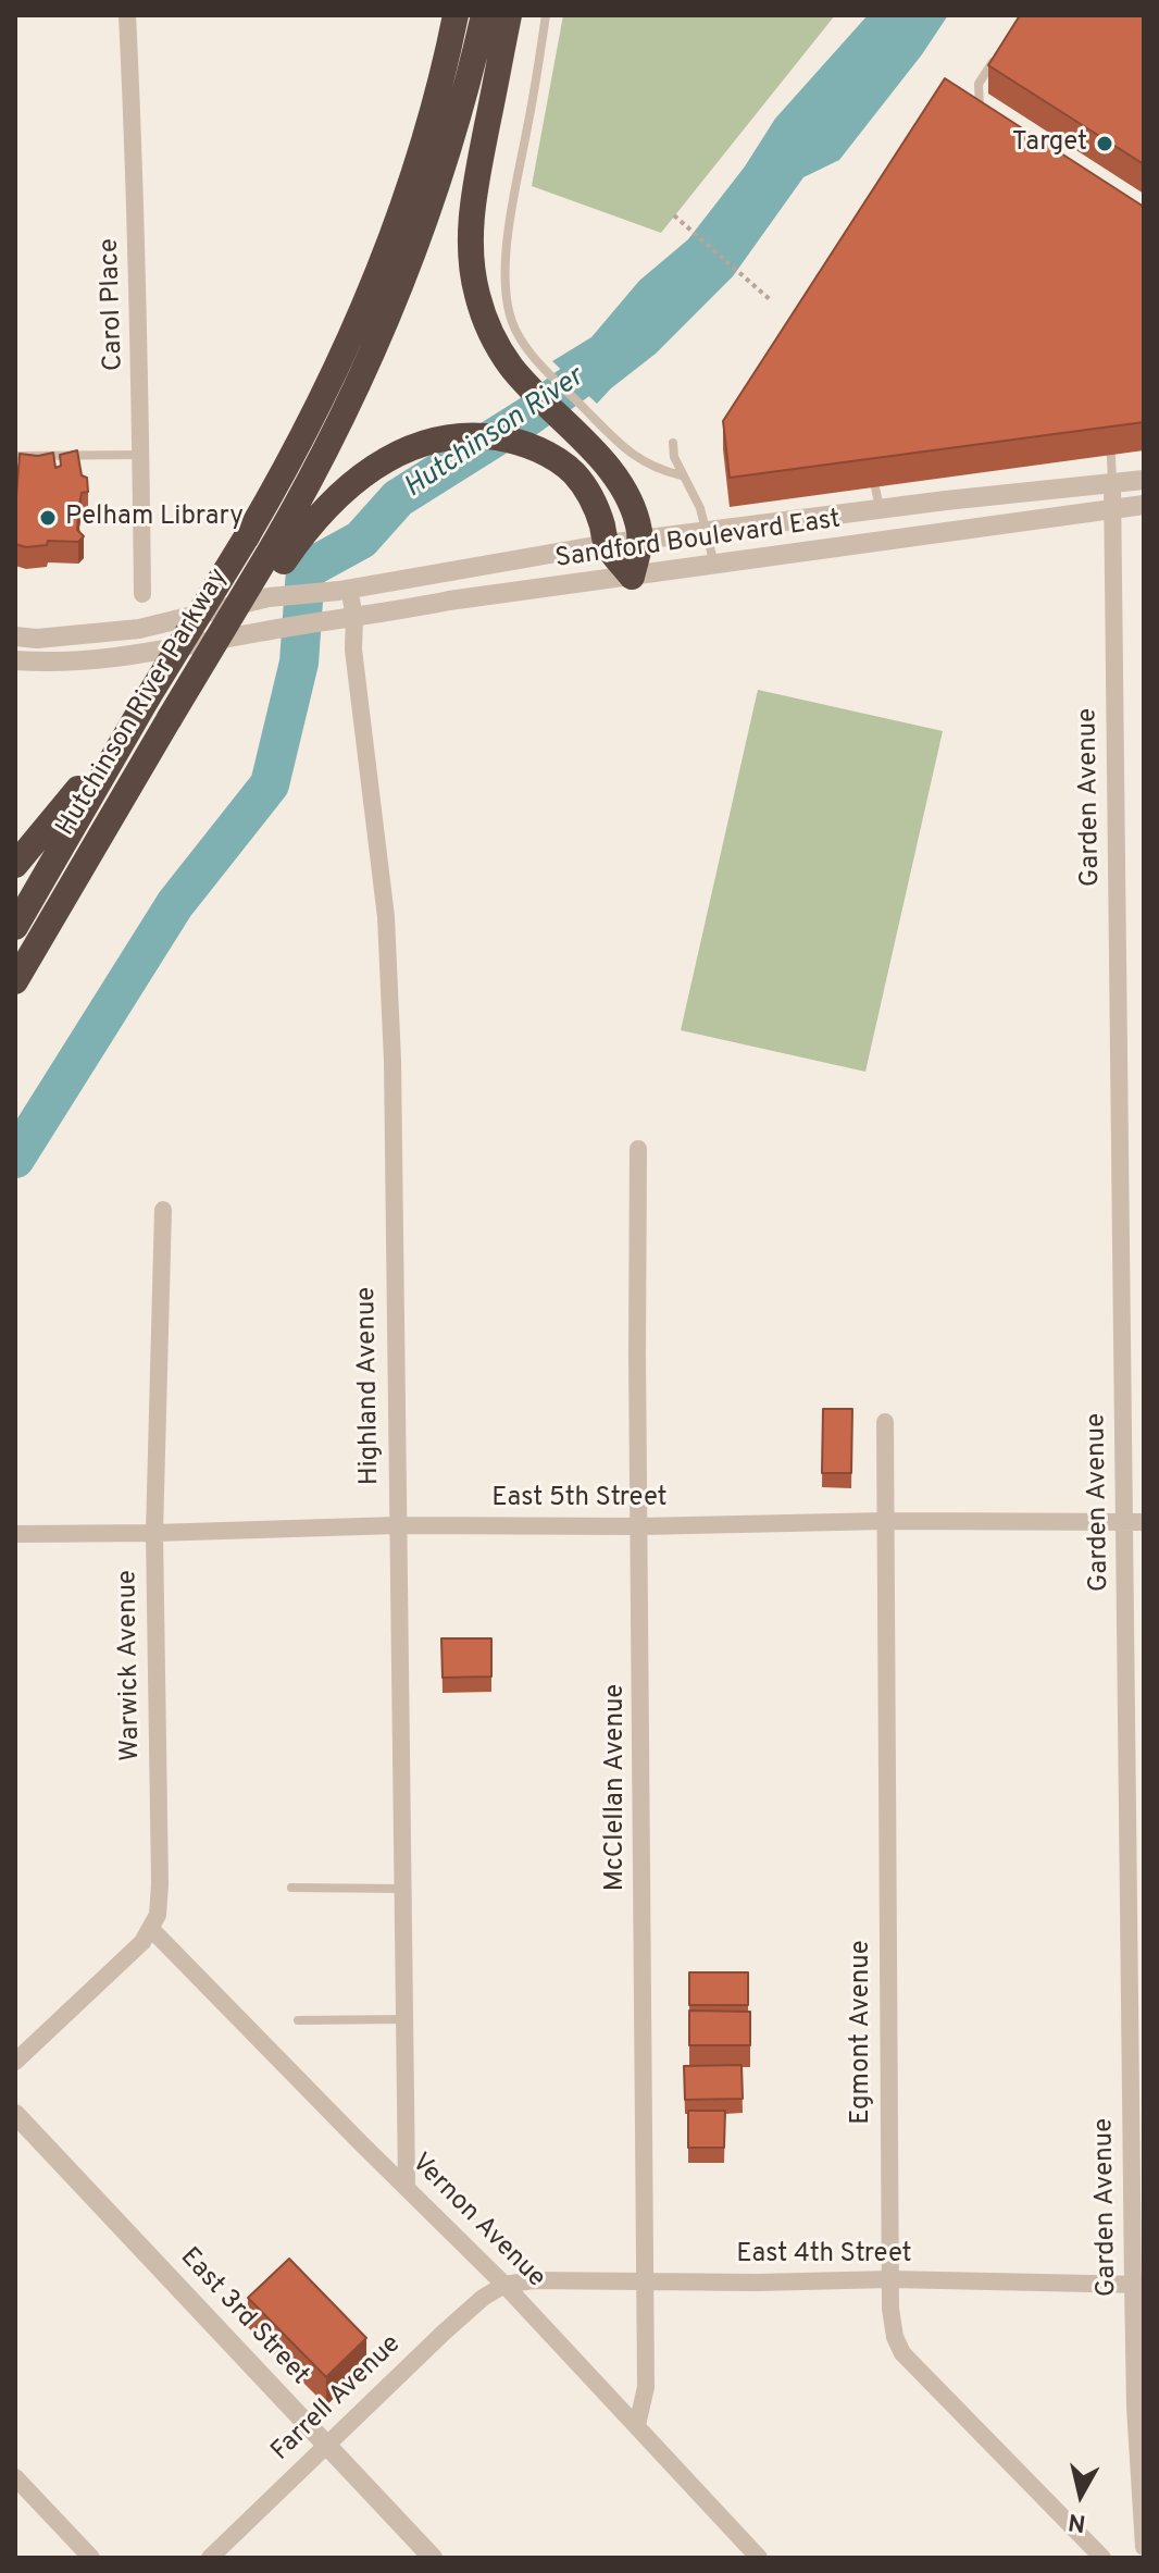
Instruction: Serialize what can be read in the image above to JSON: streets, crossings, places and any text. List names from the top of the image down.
{
  "streets": {
    "highway": ["Hutchinson River Parkway"],
    "street": [
      "Carol Place",
      "Sandford Boulevard East",
      "Garden Avenue",
      "Highland Avenue",
      "East 5th Street",
      "Warwick Avenue",
      "McClellan Avenue",
      "Egmont Avenue",
      "Vernon Avenue",
      "East 4th Street",
      "East 3rd Street",
      "Farrell Avenue"
    ]
  },
  "crossings": [
    ["Sandford Boulevard East", "Garden Avenue"],
    ["Sandford Boulevard East", "Highland Avenue"],
    ["Garden Avenue", "East 5th Street"],
    ["Garden Avenue", "East 4th Street"],
    ["Highland Avenue", "East 5th Street"],
    ["Highland Avenue", "Vernon Avenue"],
    ["East 5th Street", "Warwick Avenue"],
    ["East 5th Street", "McClellan Avenue"],
    ["East 5th Street", "Egmont Avenue"],
    ["Warwick Avenue", "Vernon Avenue"],
    ["McClellan Avenue", "Vernon Avenue"],
    ["McClellan Avenue", "East 4th Street"],
    ["Egmont Avenue", "East 4th Street"],
    ["Vernon Avenue", "East 4th Street"],
    ["Vernon Avenue", "Farrell Avenue"],
    ["East 4th Street", "Farrell Avenue"],
    ["East 3rd Street", "Farrell Avenue"]
  ],
  "water": ["Hutchinson River"],
  "places": ["Target", "Pelham Library"],
  "north": "bottom"
}
